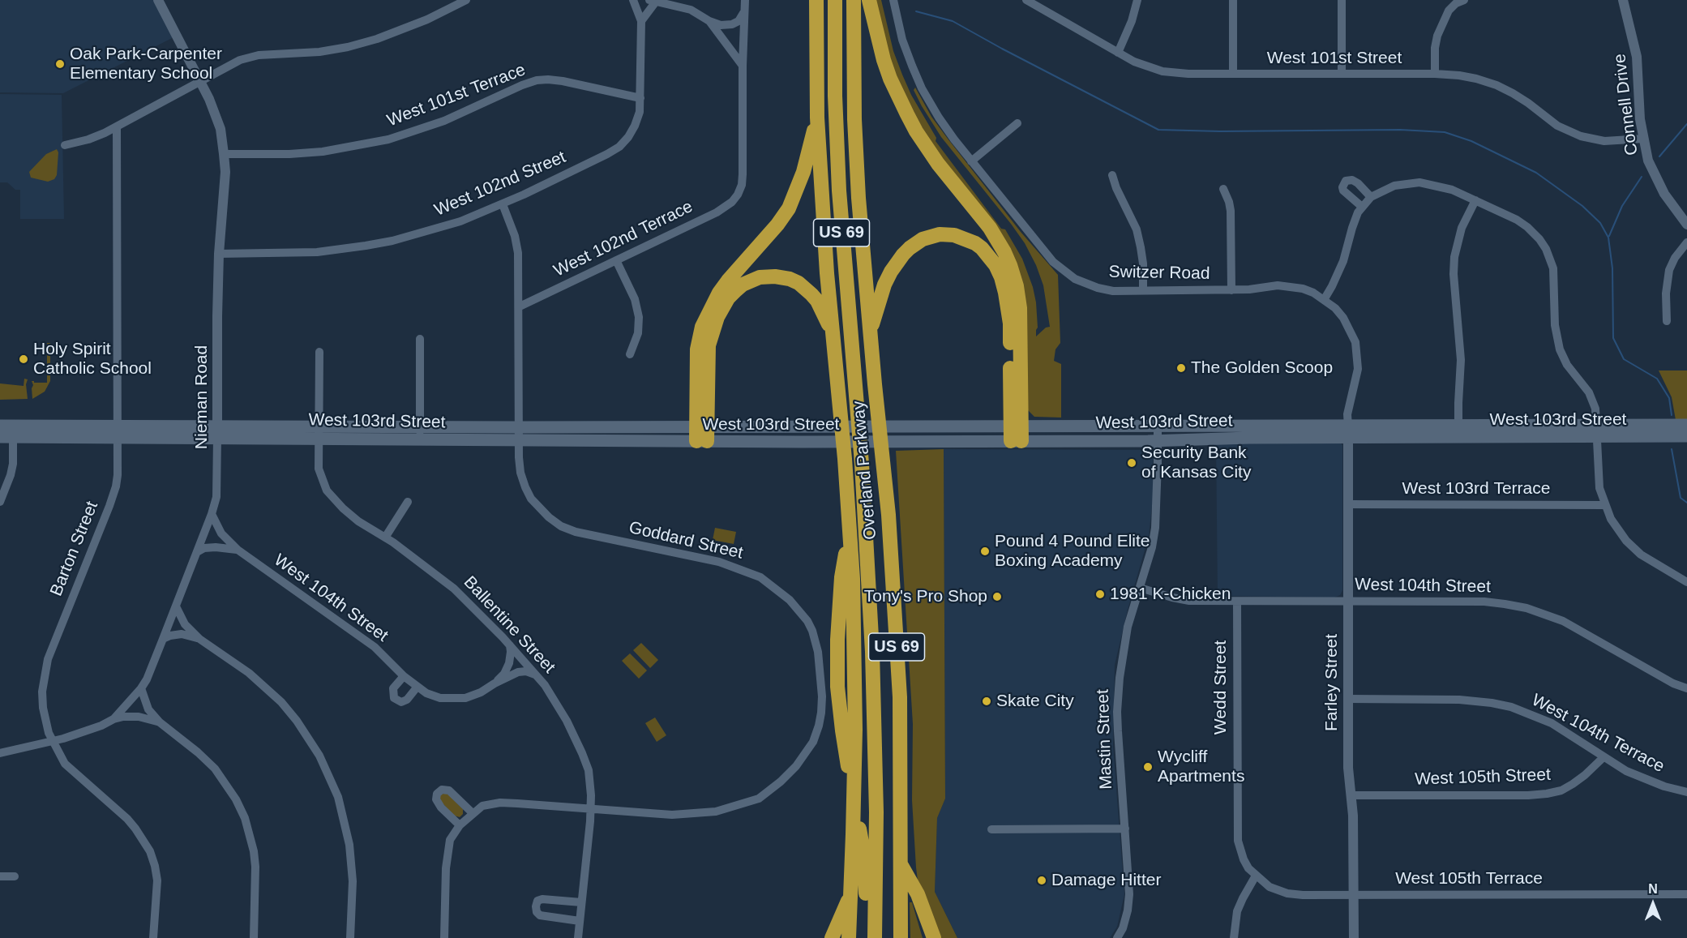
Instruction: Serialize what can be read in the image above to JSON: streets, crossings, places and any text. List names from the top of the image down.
{
  "streets": {
    "highway": ["US 69", "Overland Parkway"],
    "main road": ["West 103rd Street"],
    "street": [
      "West 101st Street",
      "West 101st Terrace",
      "Connell Drive",
      "West 102nd Street",
      "West 102nd Terrace",
      "Switzer Road",
      "Nieman Road",
      "West 103rd Terrace",
      "Goddard Street",
      "Barton Street",
      "West 104th Street",
      "Ballentine Street",
      "Farley Street",
      "Wedd Street",
      "West 104th Terrace",
      "Mastin Street",
      "West 105th Street",
      "West 105th Terrace"
    ]
  },
  "crossings": [
    ["West 101st Street", "Connell Drive"],
    ["West 101st Terrace", "West 102nd Street"],
    ["West 101st Terrace", "Nieman Road"],
    ["West 102nd Street", "Nieman Road"],
    ["West 102nd Street", "Goddard Street"],
    ["West 102nd Terrace", "Goddard Street"],
    ["Switzer Road", "West 103rd Street"],
    ["Switzer Road", "Farley Street"],
    ["Nieman Road", "West 103rd Street"],
    ["Nieman Road", "Barton Street"],
    ["Nieman Road", "West 104th Street"],
    ["West 103rd Street", "Goddard Street"],
    ["West 103rd Street", "Barton Street"],
    ["West 103rd Street", "Ballentine Street"],
    ["West 103rd Street", "Farley Street"],
    ["West 103rd Street", "Mastin Street"],
    ["West 103rd Terrace", "Farley Street"],
    ["Goddard Street", "Ballentine Street"],
    ["West 104th Street", "Ballentine Street"],
    ["West 104th Street", "Farley Street"],
    ["West 104th Street", "Wedd Street"],
    ["West 104th Street", "Mastin Street"],
    ["Farley Street", "West 104th Terrace"],
    ["Farley Street", "West 105th Street"],
    ["Farley Street", "West 105th Terrace"],
    ["Wedd Street", "West 105th Terrace"],
    ["West 104th Terrace", "West 105th Street"]
  ],
  "places": [
    "Oak Park-Carpenter Elementary School",
    "Holy Spirit Catholic School",
    "The Golden Scoop",
    "Security Bank of Kansas City",
    "Pound 4 Pound Elite Boxing Academy",
    "1981 K-Chicken",
    "Tony's Pro Shop",
    "Skate City",
    "Wycliff Apartments",
    "Damage Hitter"
  ],
  "north": "top"
}
